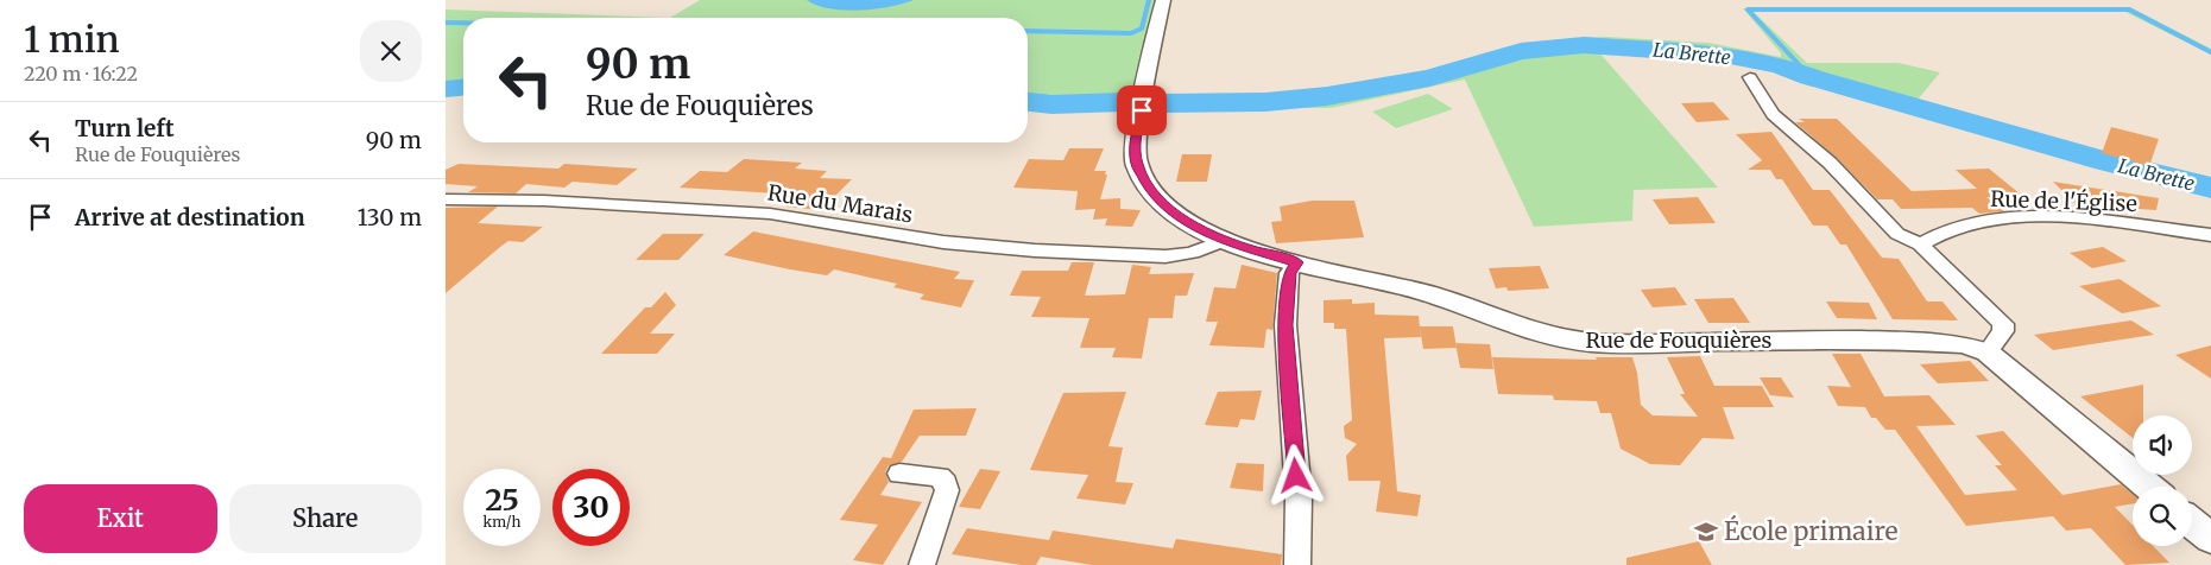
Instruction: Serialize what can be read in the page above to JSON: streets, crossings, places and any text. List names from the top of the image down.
{
  "streets": {
    "street": ["Rue de l'Église", "Rue du Marais", "Rue de Fouquières"]
  },
  "crossings": [
    ["Rue du Marais", "Rue de Fouquières"]
  ],
  "water": ["La Brette"],
  "places": {
    "school or university": ["École primaire"]
  },
  "page": {
    "heading": ["1 min", "220 m · 16:22"],
    "turn": ["90 m", "Rue de Fouquières"],
    "list": [
      {
        "name": "Turn left",
        "note": "Rue de Fouquières",
        "value": "90 m"
      },
      {
        "name": "Arrive at destination",
        "value": "130 m"
      }
    ],
    "speed": "25 km/h",
    "limit": "30",
    "buttons": ["Exit", "Share"]
  }
}
